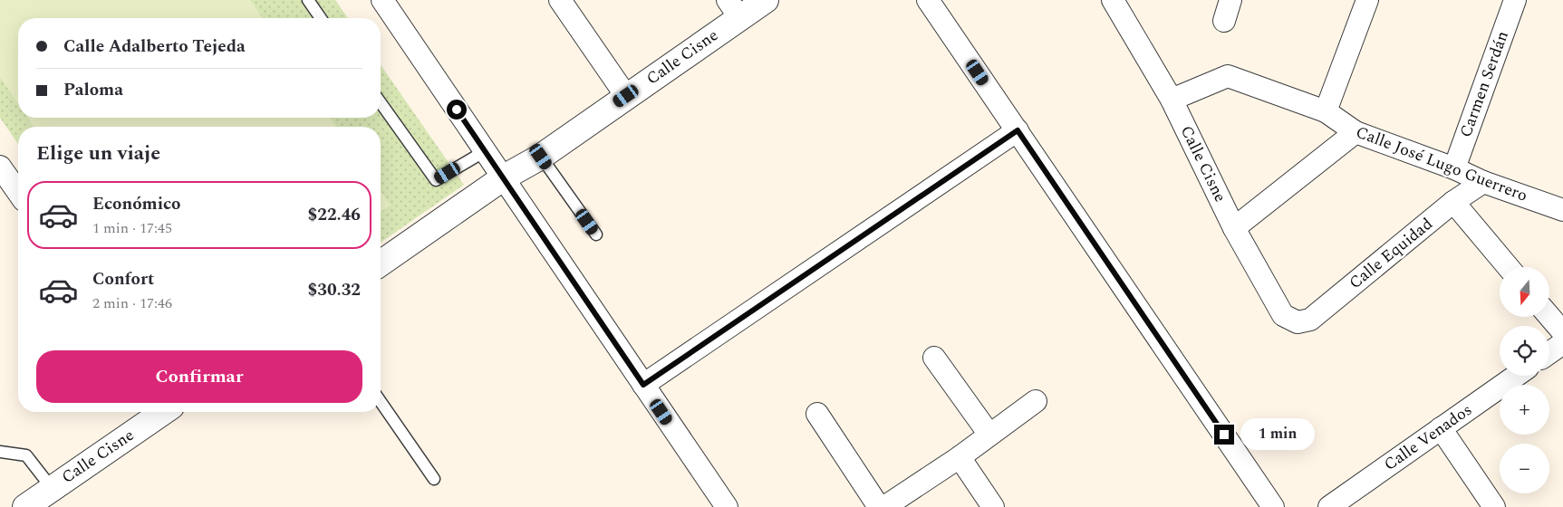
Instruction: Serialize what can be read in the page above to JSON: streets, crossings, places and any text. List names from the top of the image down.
{
  "streets": {
    "street": [
      "Calle Cisne",
      "Carmen Serdán",
      "Calle José Lugo Guerrero",
      "Calle Equidad",
      "Calle Venados"
    ]
  },
  "crossings": [
    ["Calle Cisne", "Calle José Lugo Guerrero"],
    ["Calle Cisne", "Calle Equidad"],
    ["Carmen Serdán", "Calle José Lugo Guerrero"],
    ["Calle José Lugo Guerrero", "Calle Equidad"]
  ],
  "north": "bottom",
  "page": {
    "banner": ["Calle Adalberto Tejeda", "Paloma"],
    "heading": "Elige un viaje",
    "list": [
      {
        "name": "Económico",
        "note": "1 min · 17:45",
        "value": "$22.46"
      },
      {
        "name": "Confort",
        "note": "2 min · 17:46",
        "value": "$30.32"
      }
    ],
    "map_buttons": ["+", "−"],
    "buttons": "Confirmar",
    "bubble": "1 min"
  }
}
